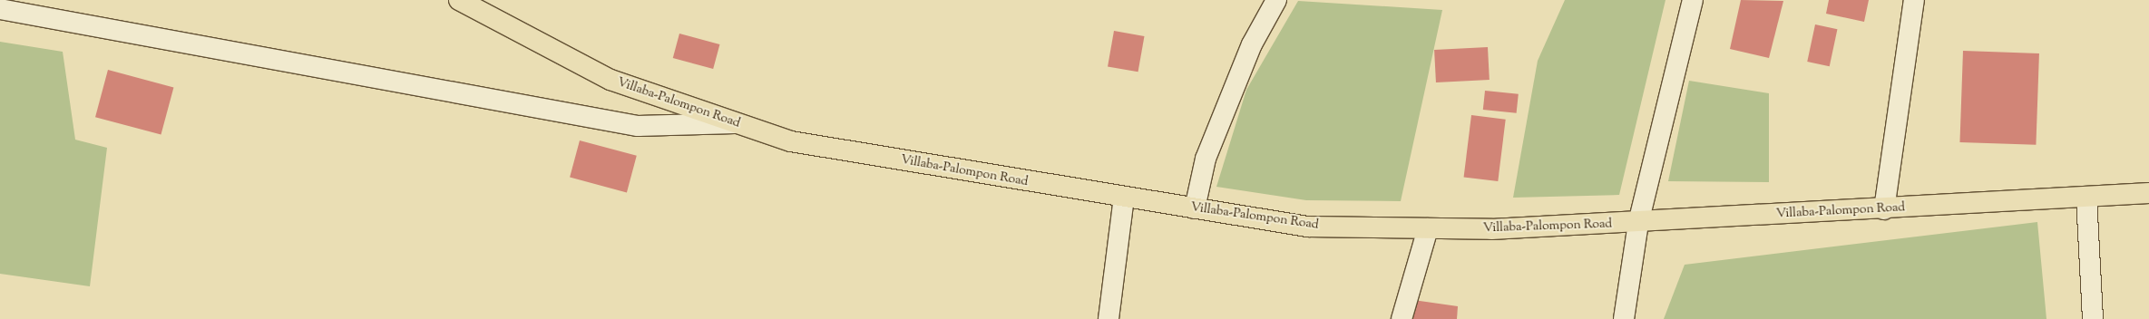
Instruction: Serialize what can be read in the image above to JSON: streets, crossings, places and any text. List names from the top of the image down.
{
  "streets": {
    "main road": ["Villaba-Palompon Road"]
  }
}
